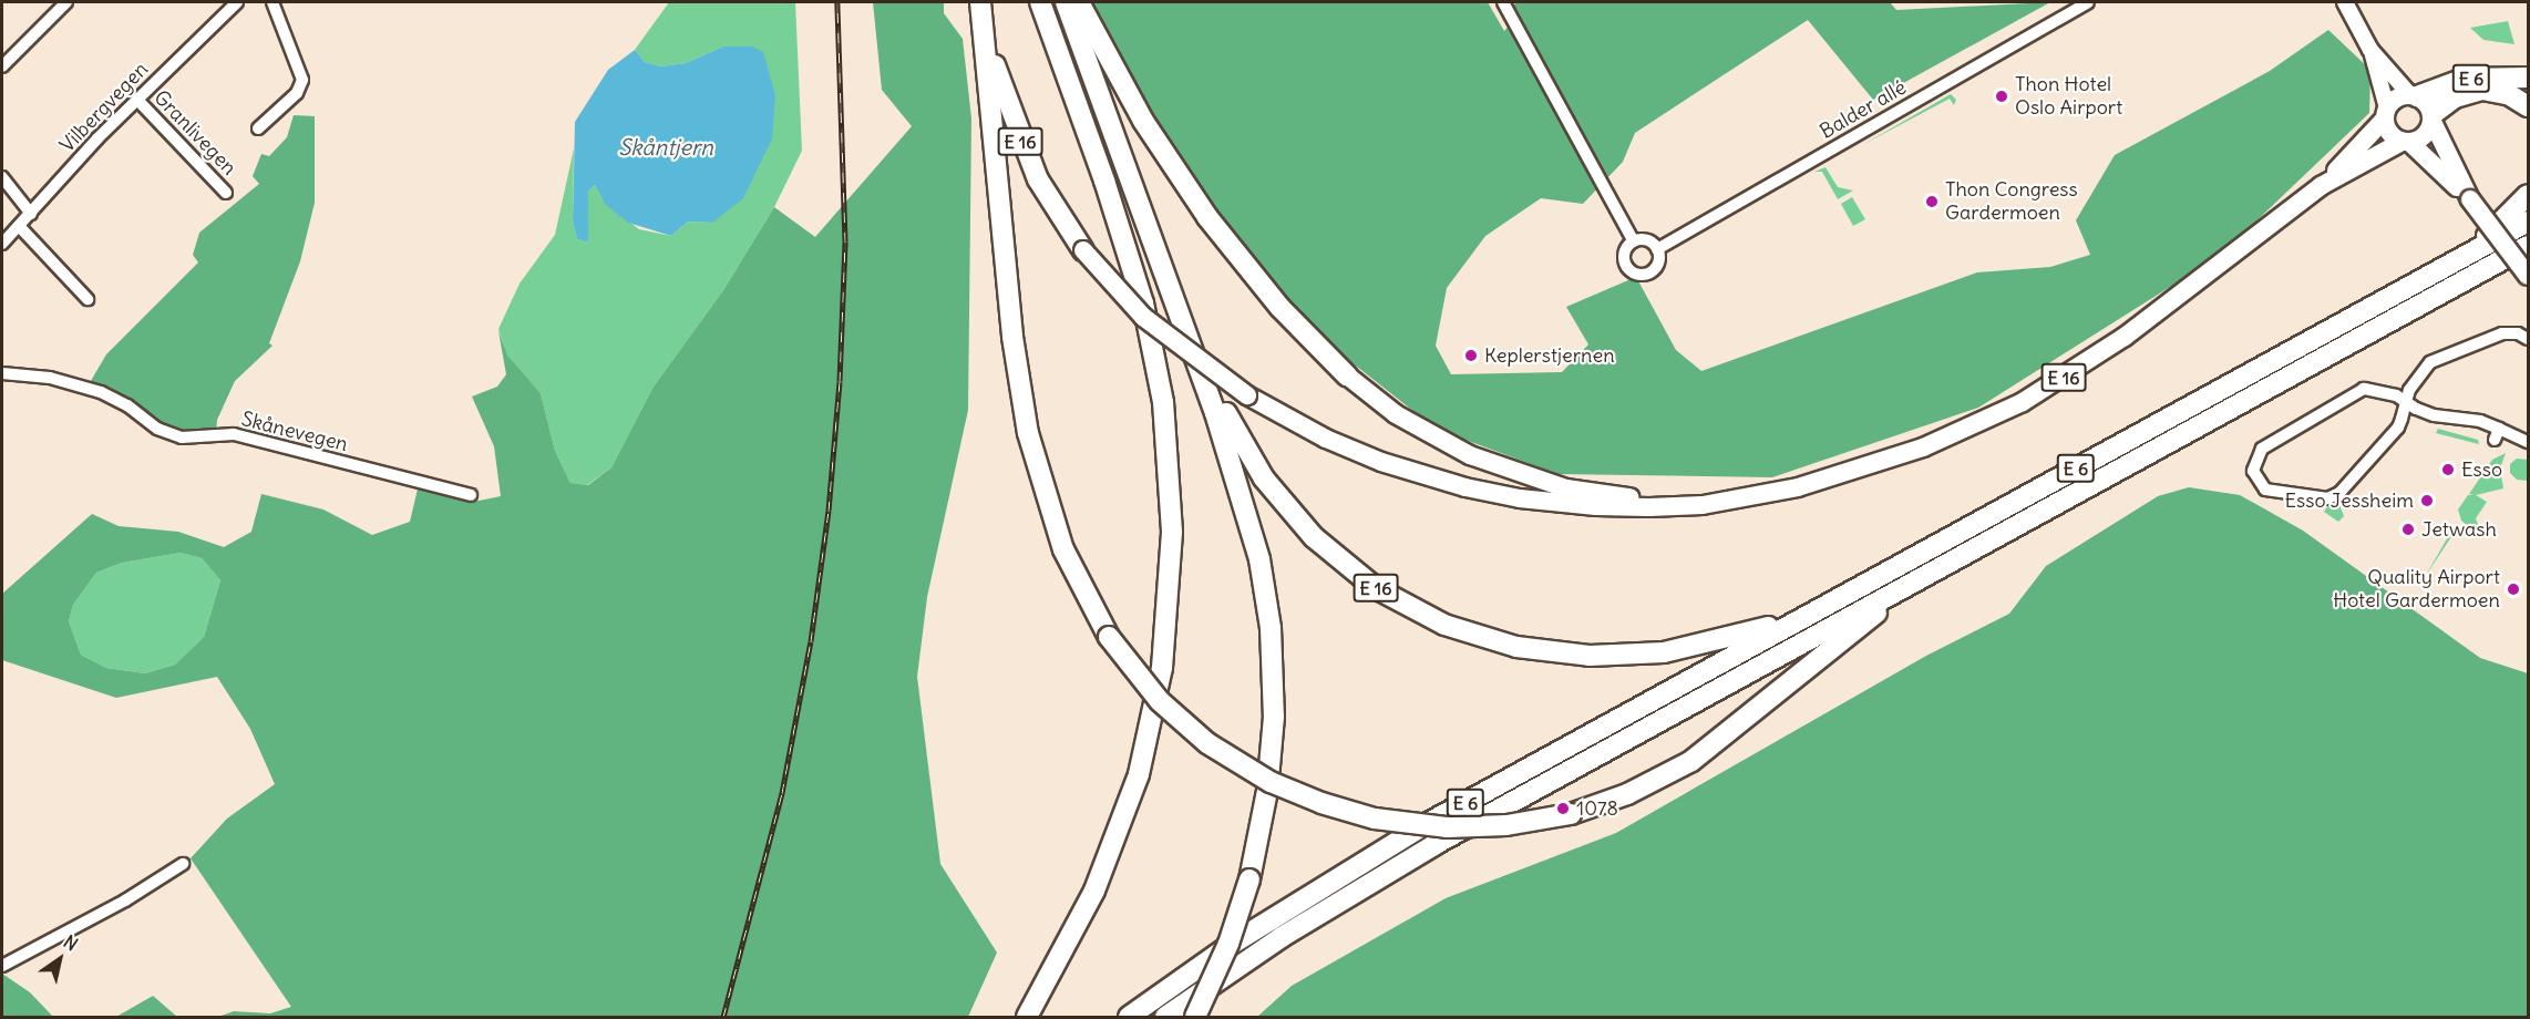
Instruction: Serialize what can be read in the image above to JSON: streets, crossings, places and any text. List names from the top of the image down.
{
  "streets": {
    "highway": ["E 6", "E 16"],
    "street": [
      "Vilbergvegen",
      "Balder allé",
      "Granlivegen",
      "Skånevegen"
    ]
  },
  "crossings": [
    ["E 6", "E 16"],
    ["Vilbergvegen", "Granlivegen"]
  ],
  "water": ["Skåntjern"],
  "places": [
    "Thon Hotel Oslo Airport",
    "Thon Congress Gardermoen",
    "Keplerstjernen",
    "Esso",
    "Esso Jessheim",
    "Jetwash",
    "Quality Airport Hotel Gardermoen",
    "1078"
  ],
  "north": "top right"
}
